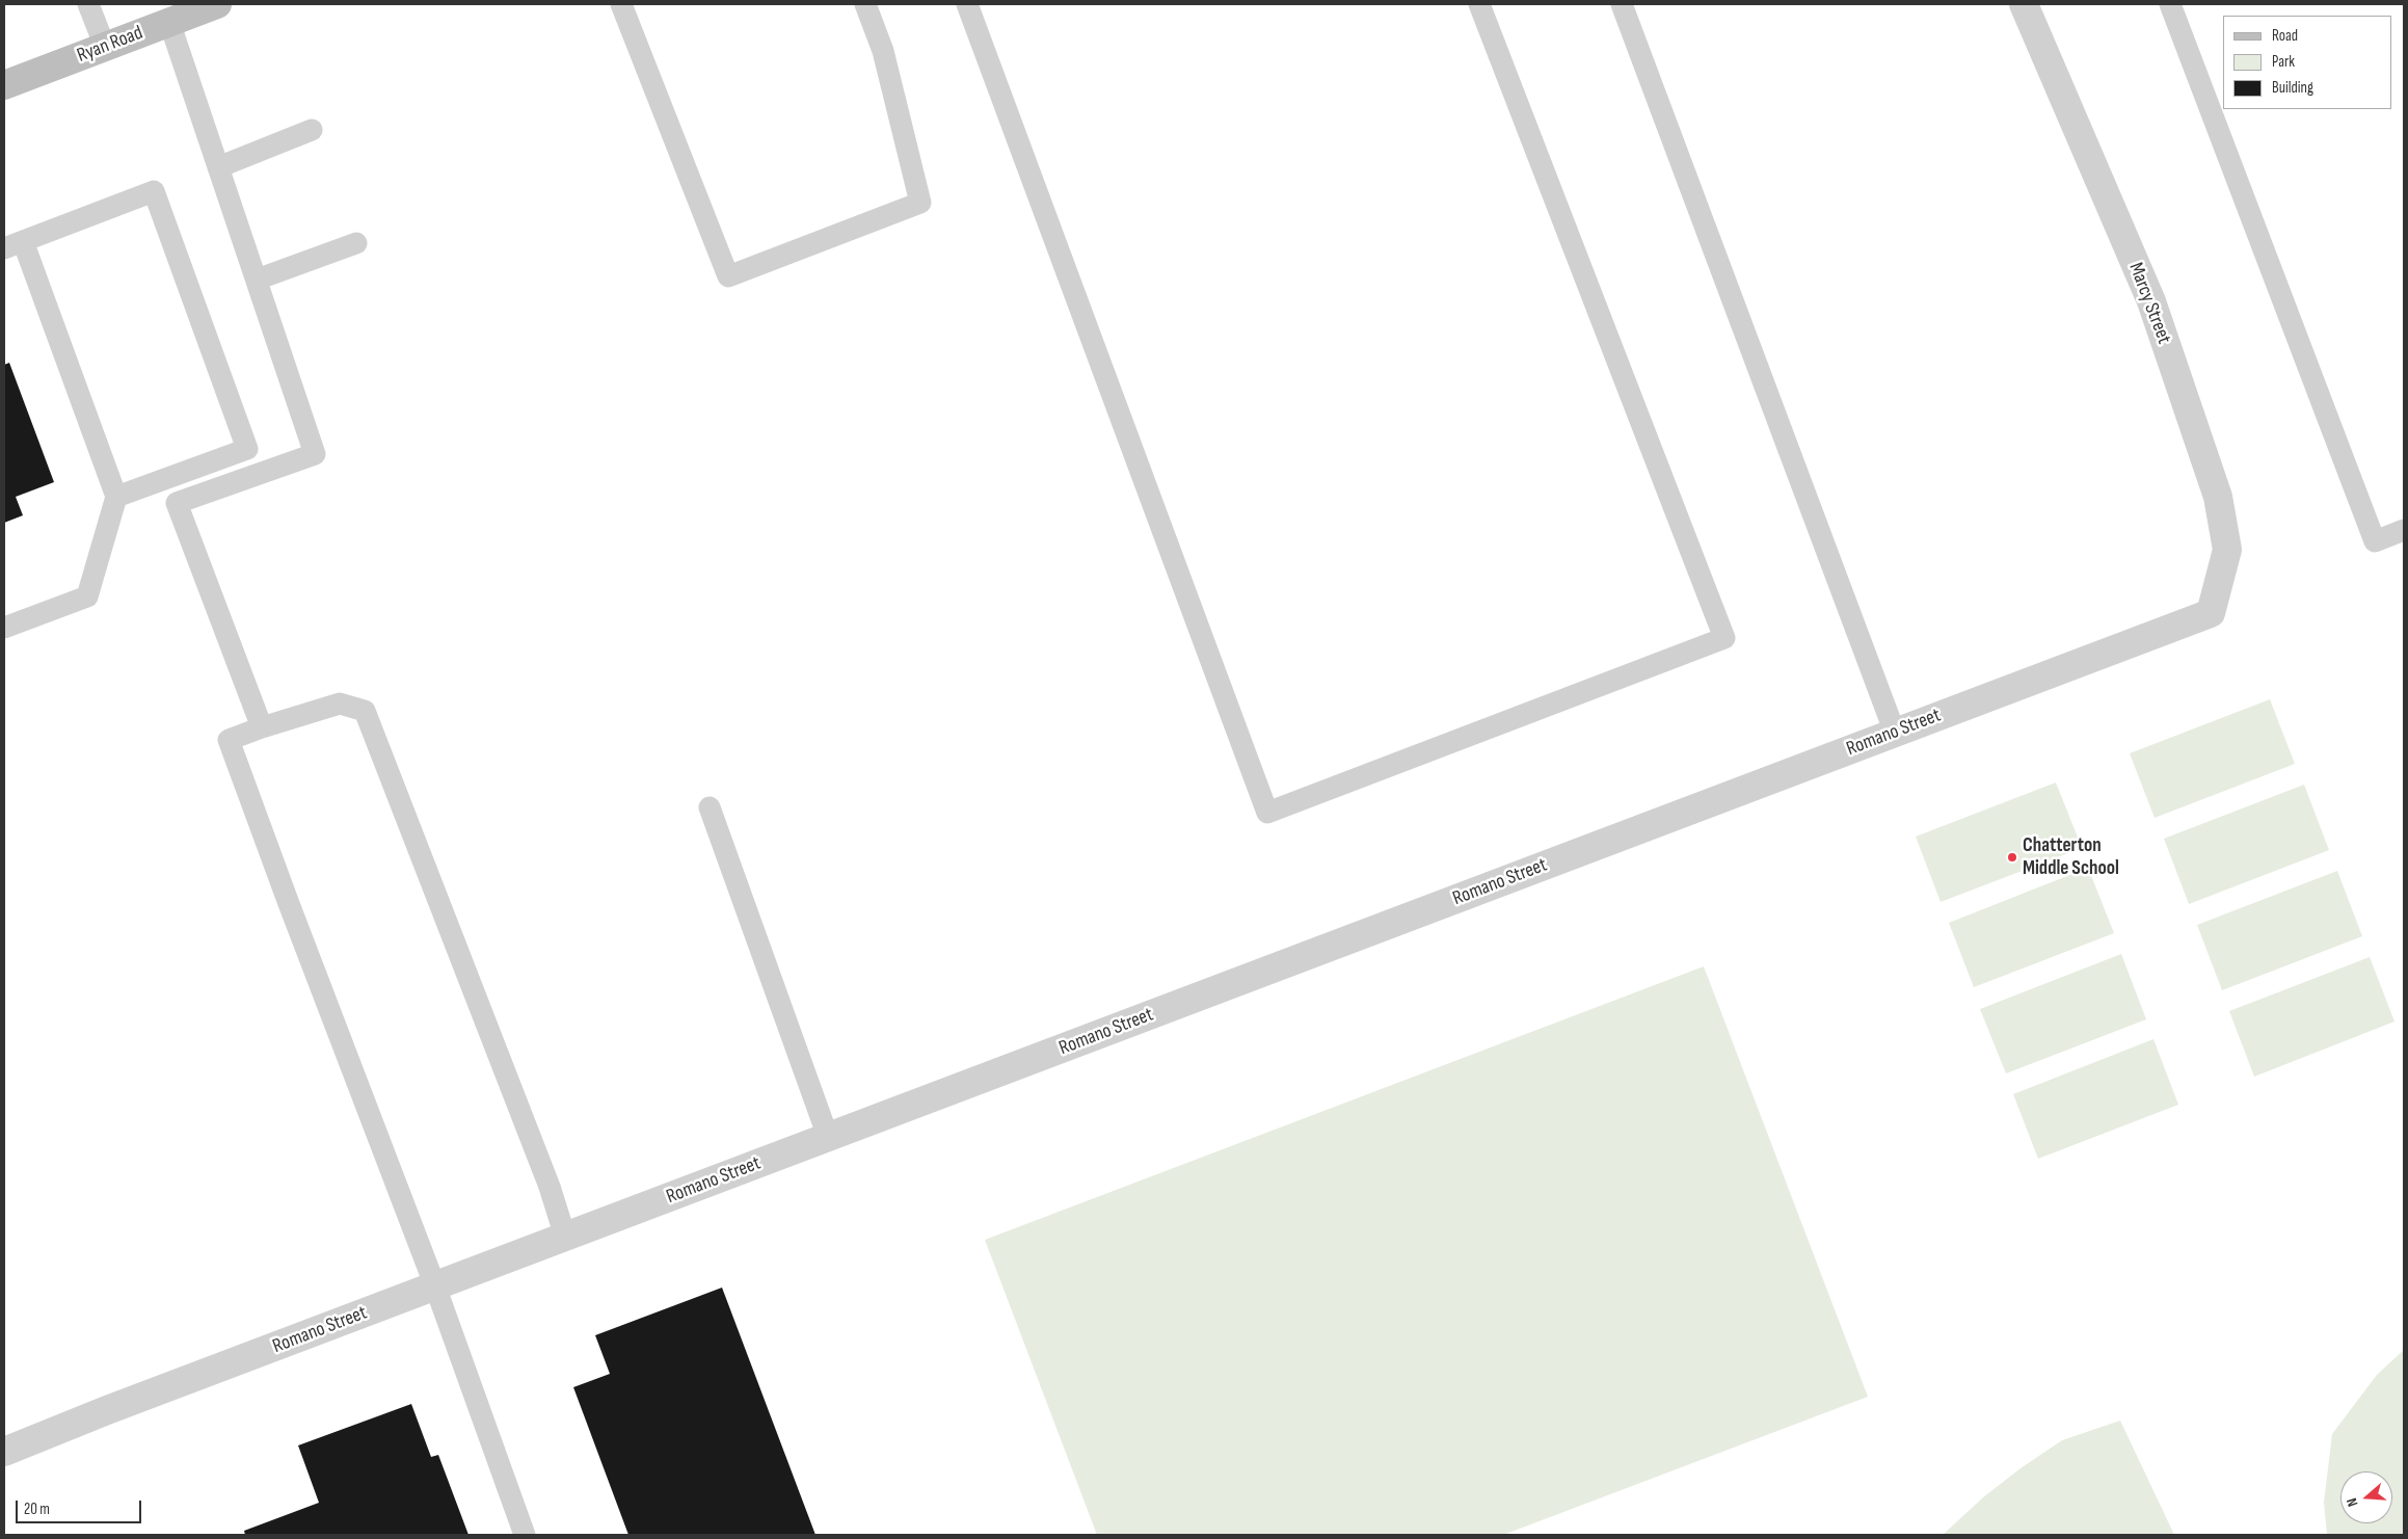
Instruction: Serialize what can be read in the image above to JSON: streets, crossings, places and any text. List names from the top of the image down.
{
  "streets": {
    "main road": ["Ryan Road"],
    "street": ["Marcy Street", "Romano Street"]
  },
  "crossings": [
    ["Marcy Street", "Romano Street"]
  ],
  "places": ["Chatterton Middle School"],
  "legend": ["Road", "Park", "Building"],
  "scale_bar": "20 m",
  "north": "left"
}
